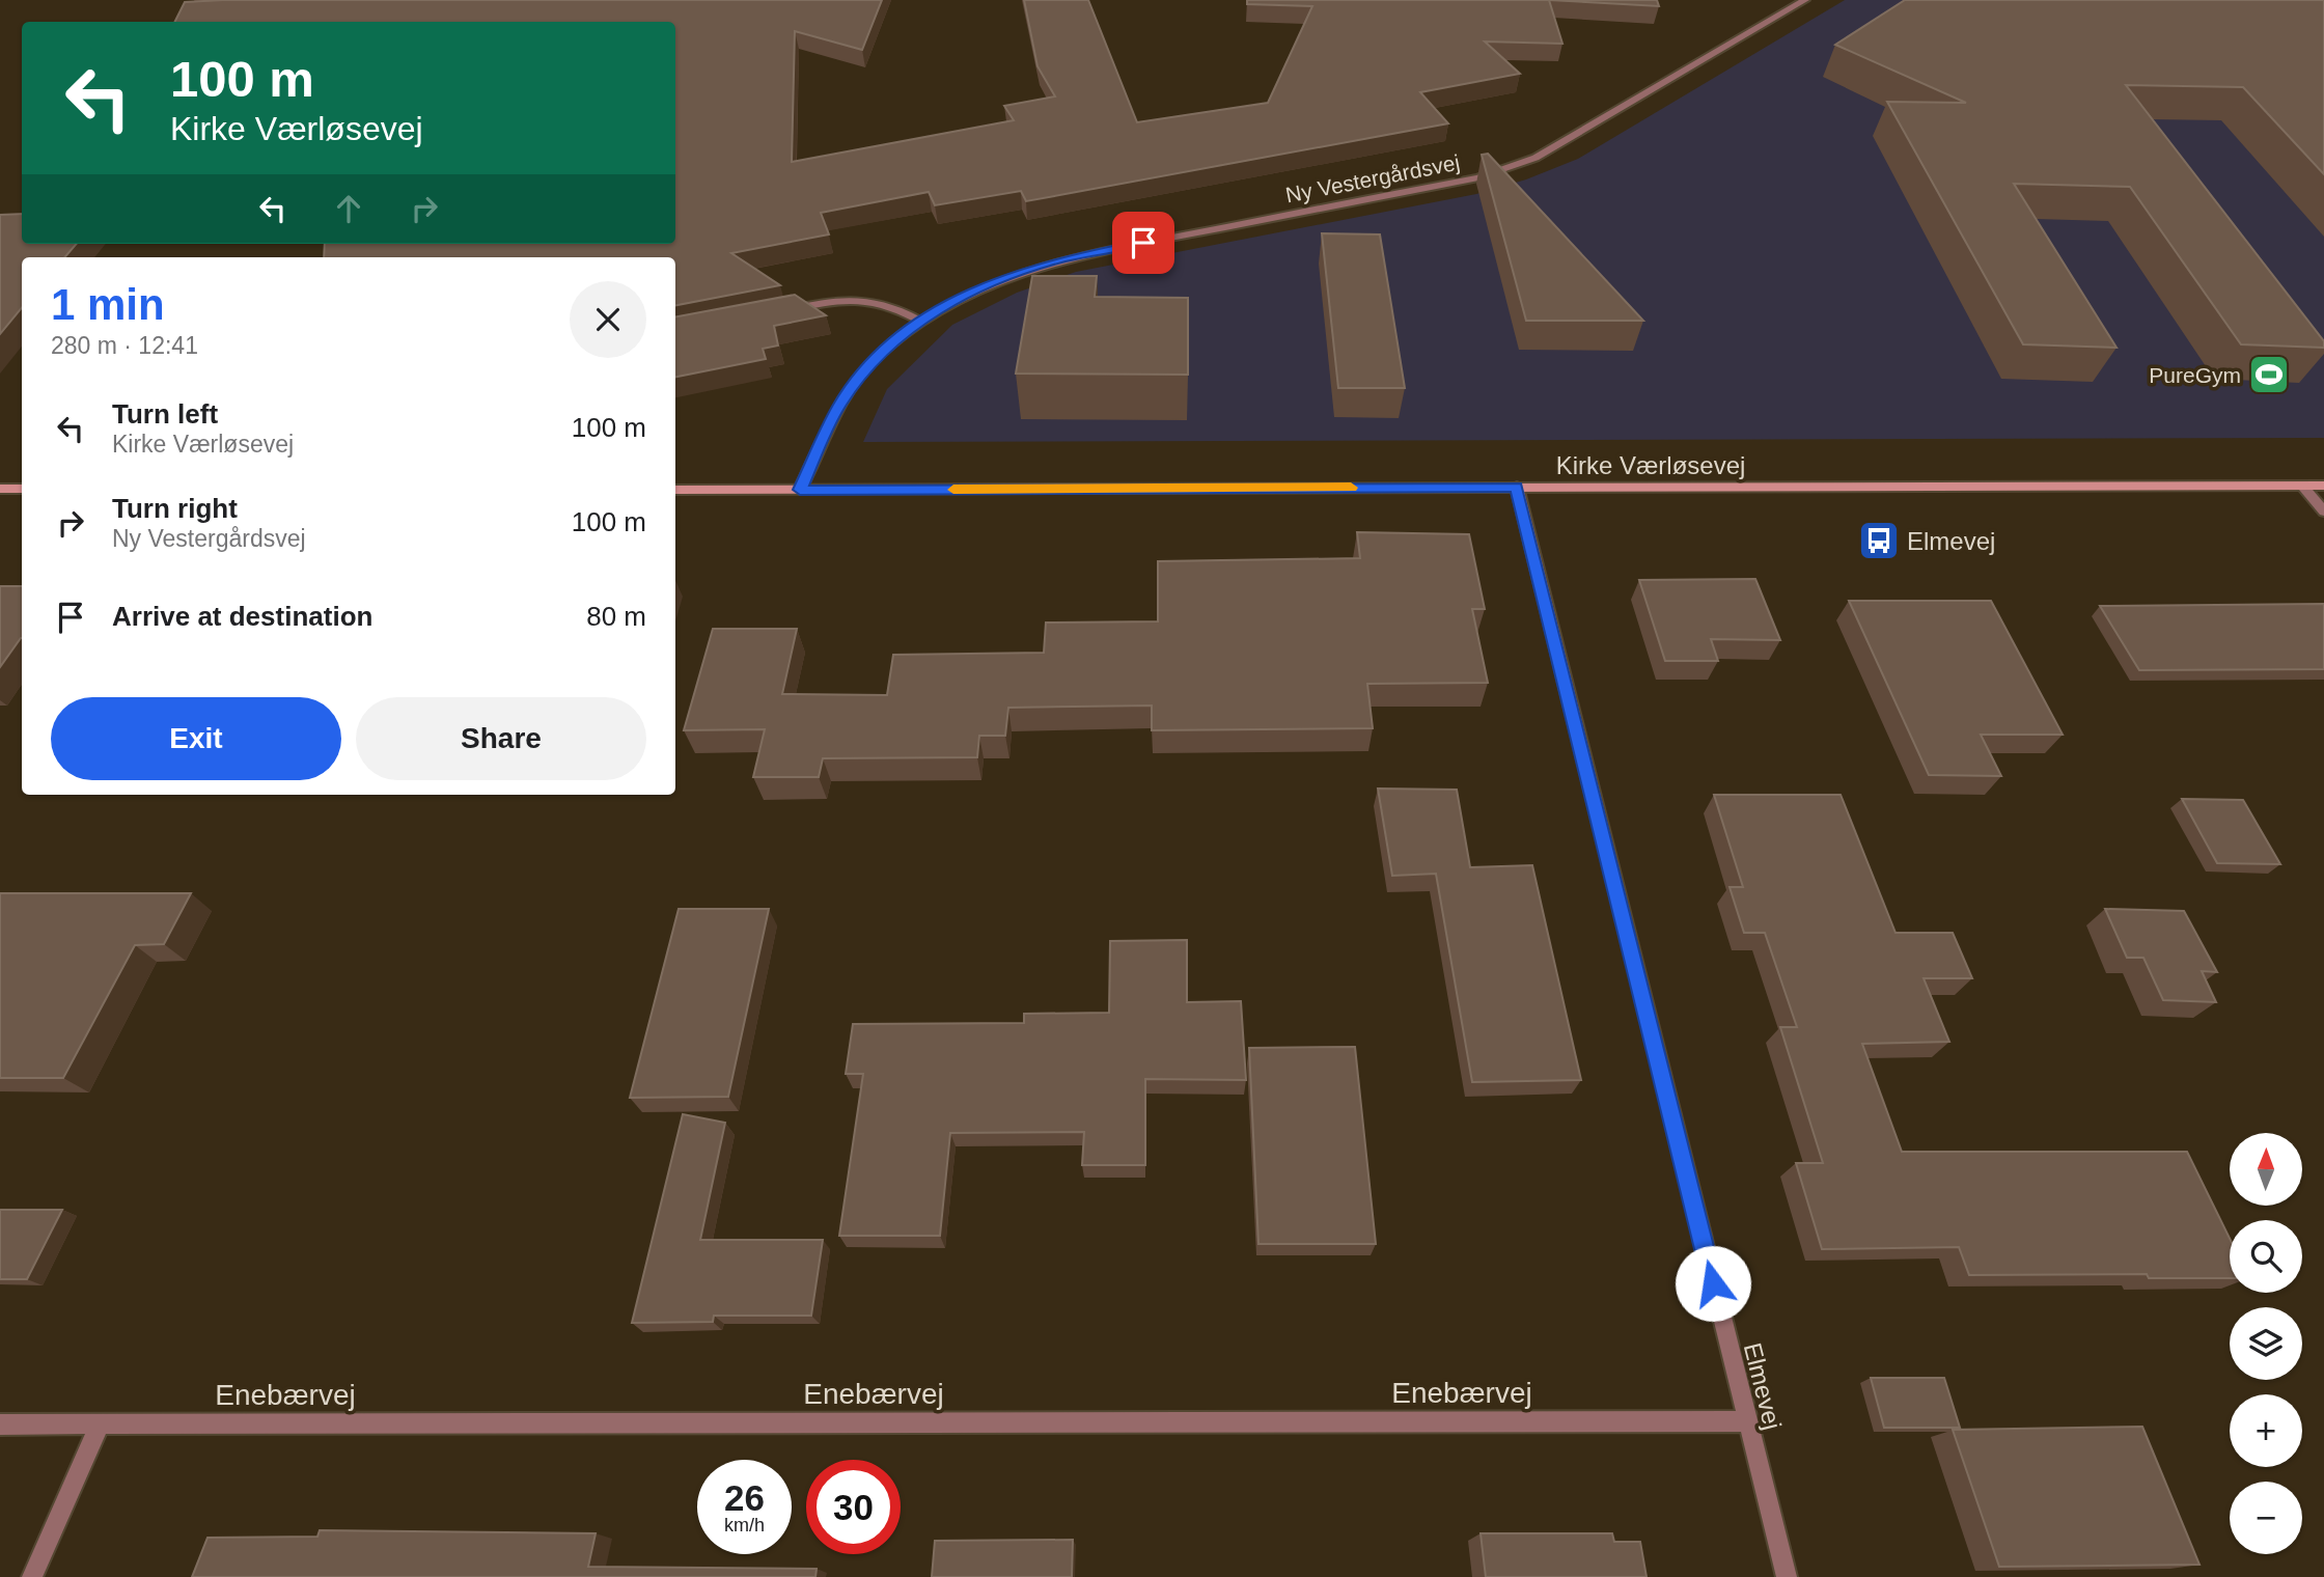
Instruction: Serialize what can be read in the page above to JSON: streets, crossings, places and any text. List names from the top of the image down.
{
  "streets": {
    "street": [
      "Ny Vestergårdsvej",
      "Kirke Værløsevej",
      "Elmevej",
      "Enebærvej"
    ]
  },
  "crossings": [
    ["Ny Vestergårdsvej", "Kirke Værløsevej"],
    ["Kirke Værløsevej", "Elmevej"],
    ["Elmevej", "Enebærvej"]
  ],
  "places": {
    "sports": ["PureGym"],
    "bus stop": ["Elmevej"]
  },
  "north": "top",
  "page": {
    "turn": ["100 m", "Kirke Værløsevej"],
    "heading": ["1 min", "280 m · 12:41"],
    "list": [
      {
        "name": "Turn left",
        "note": "Kirke Værløsevej",
        "value": "100 m"
      },
      {
        "name": "Turn right",
        "note": "Ny Vestergårdsvej",
        "value": "100 m"
      },
      {
        "name": "Arrive at destination",
        "value": "80 m"
      }
    ],
    "buttons": ["Exit", "Share"],
    "map_buttons": ["+", "−"],
    "speed": "26 km/h",
    "limit": "30"
  }
}
